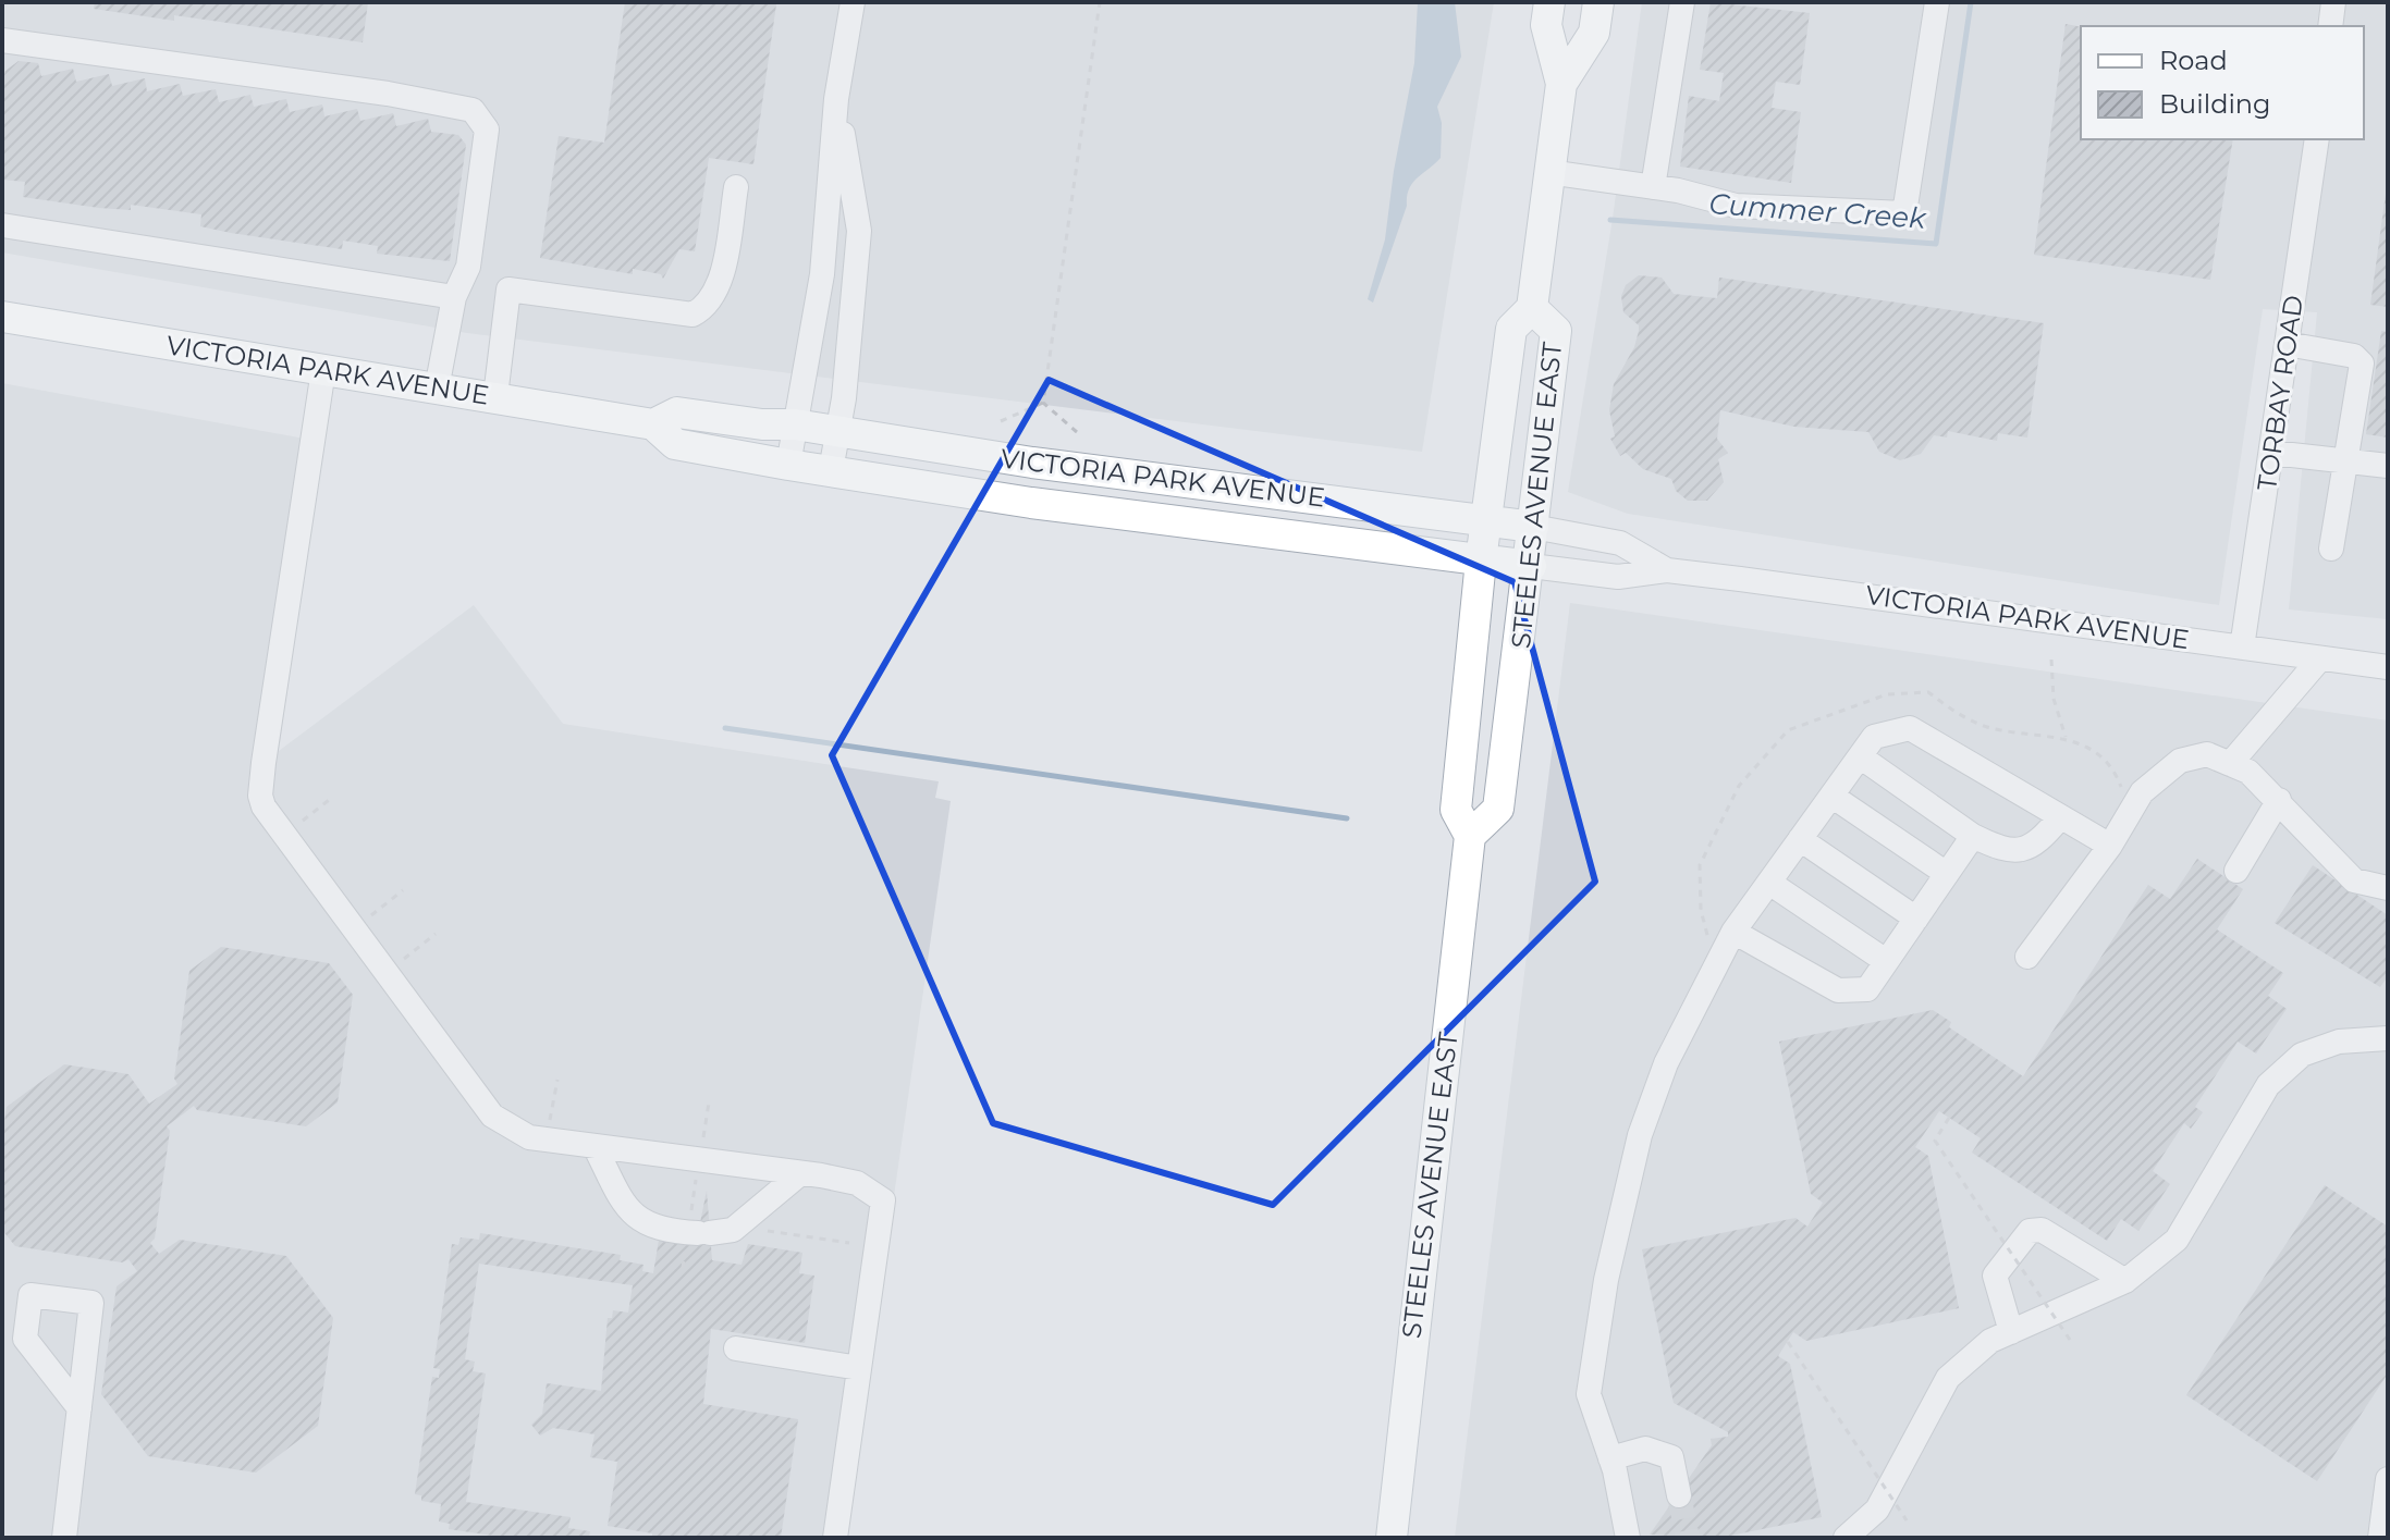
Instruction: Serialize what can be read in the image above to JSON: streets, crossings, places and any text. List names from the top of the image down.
{
  "streets": {
    "main road": ["VICTORIA PARK AVENUE", "STEELES AVENUE EAST"],
    "street": ["TORBAY ROAD"]
  },
  "crossings": [
    ["VICTORIA PARK AVENUE", "TORBAY ROAD"],
    ["VICTORIA PARK AVENUE", "STEELES AVENUE EAST"]
  ],
  "water": ["Cummer Creek"],
  "legend": ["Road", "Building"]
}
